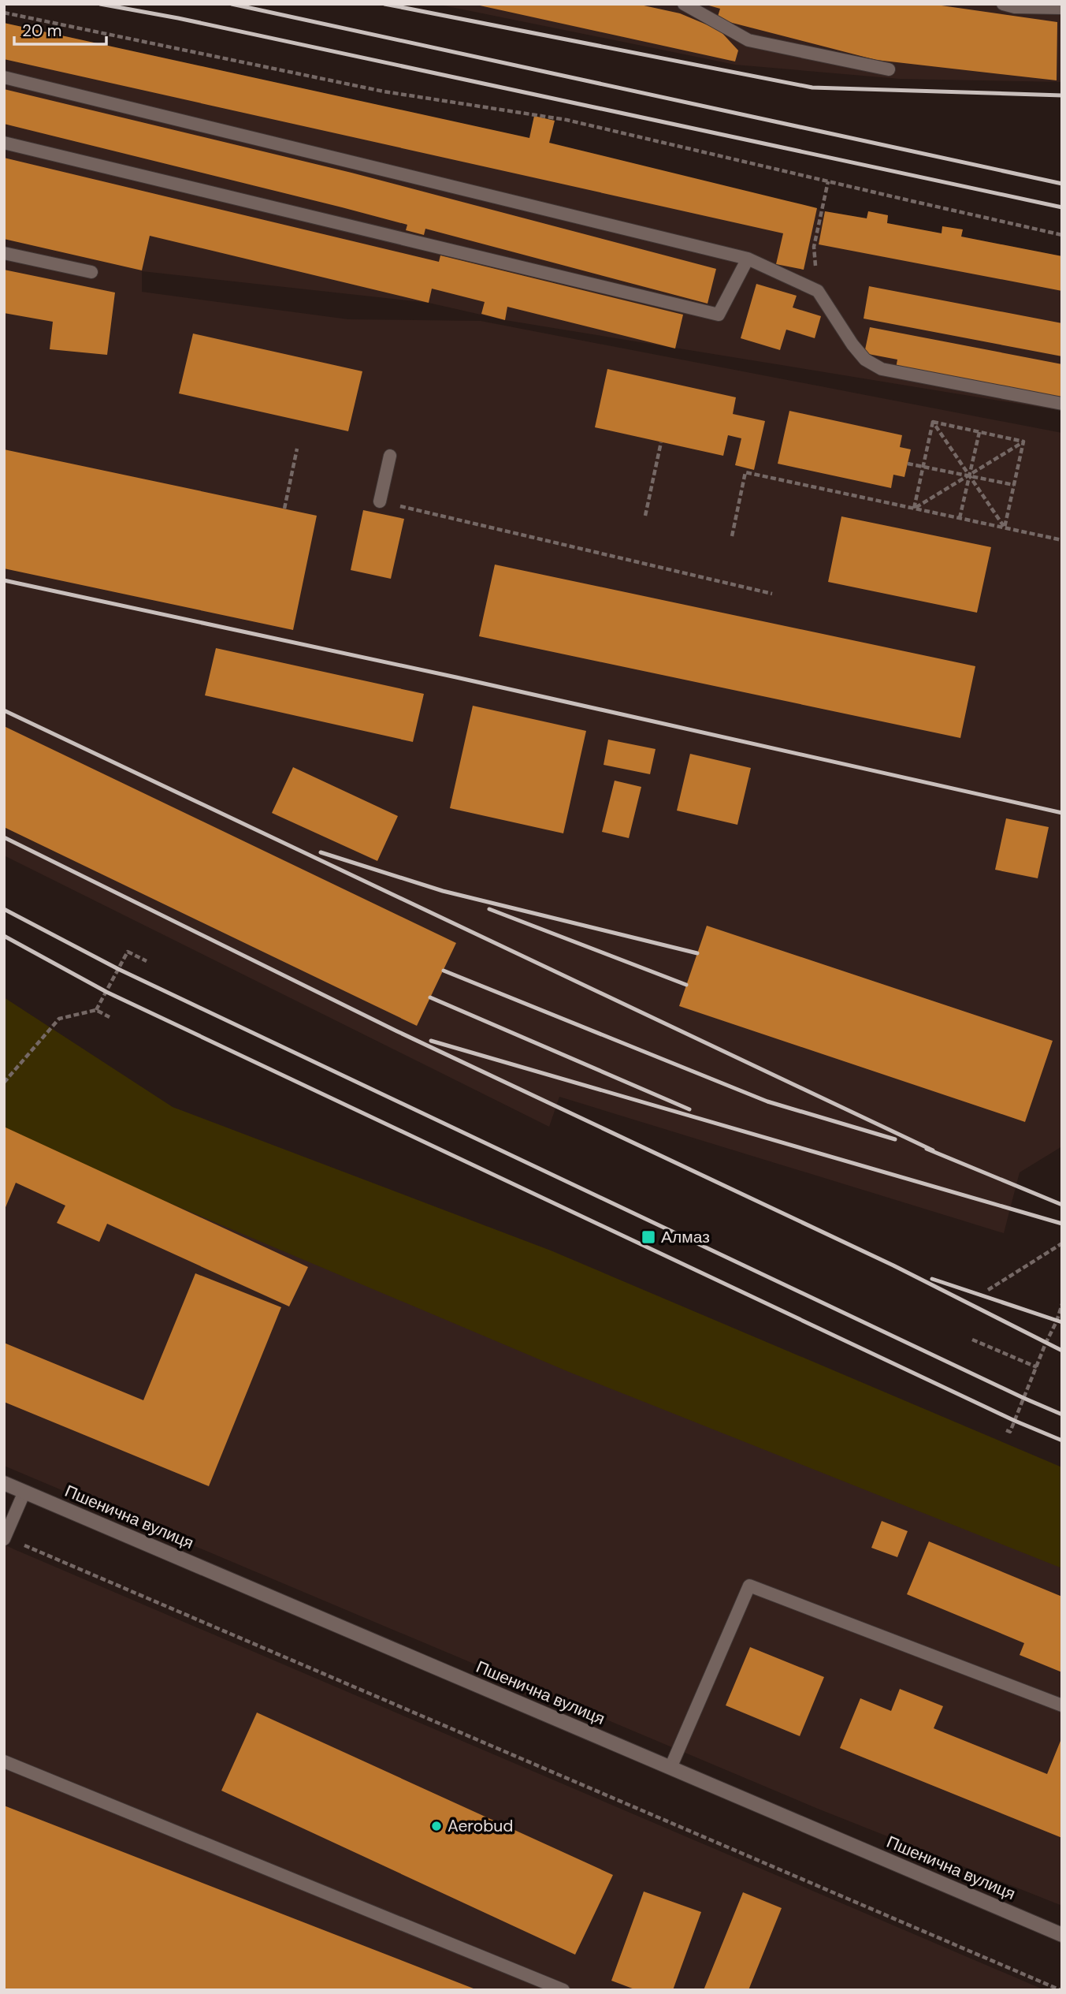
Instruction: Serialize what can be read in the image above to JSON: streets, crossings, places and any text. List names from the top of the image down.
{
  "streets": {
    "street": ["Пшенична вулиця"]
  },
  "places": {
    "transit": ["Алмаз"],
    "other": ["Aerobud"]
  },
  "scale_bar": "20 m"
}
